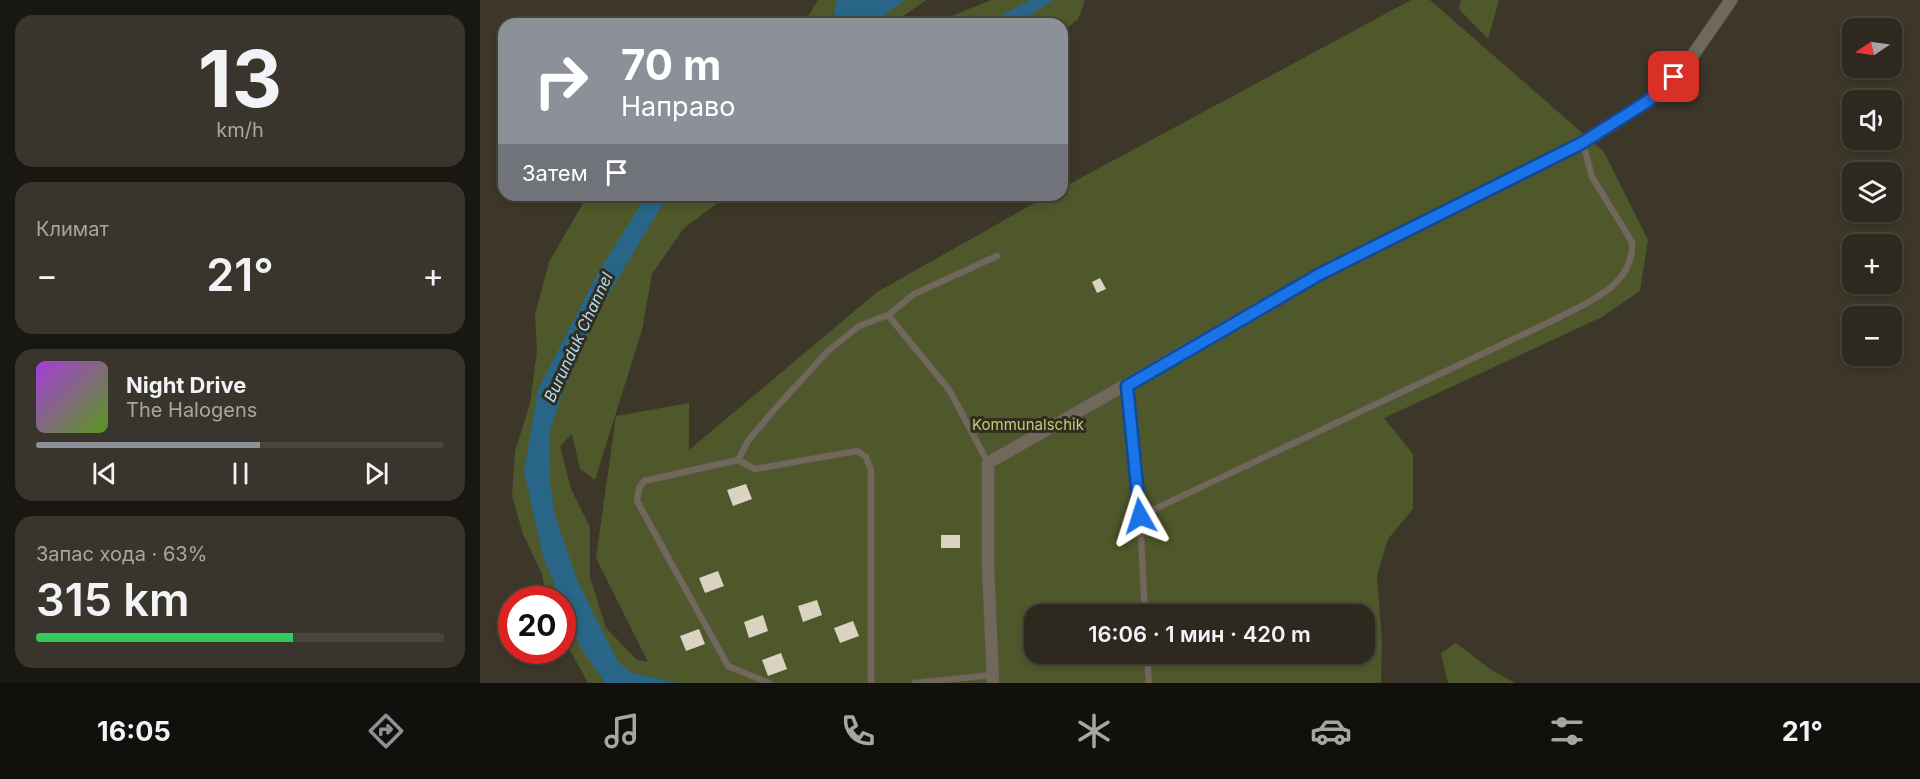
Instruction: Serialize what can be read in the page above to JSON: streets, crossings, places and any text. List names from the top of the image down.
{
  "water": ["Burunduk Channel"],
  "parks": ["Kommunalschik"],
  "north": "left",
  "page": {
    "tile": [
      ["13", "km/h"],
      "Климат",
      ["Запас хода · 63%", "315 km"]
    ],
    "map_buttons": ["+", "−"],
    "turn": ["70 m", "Направо"],
    "then": "Затем",
    "heat": ["−", "21°", "+"],
    "song": ["Night Drive", "The Halogens"],
    "limit": "20",
    "trip": "16:06 · 1 мин · 420 m",
    "tabs": ["16:05", "21°"]
  }
}
